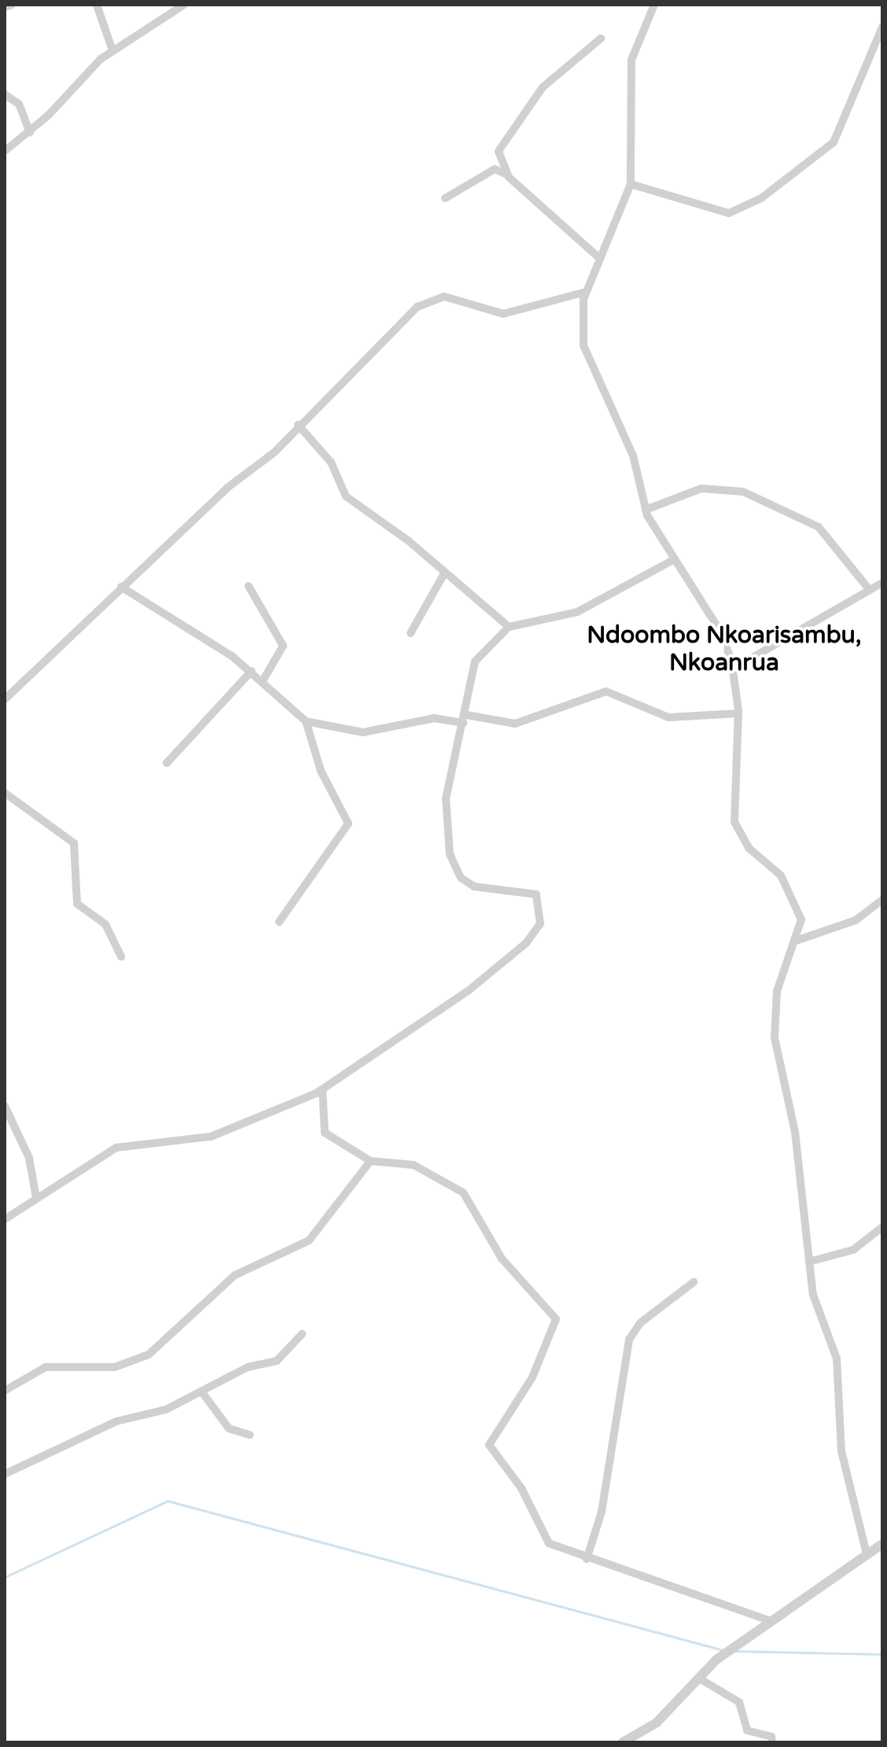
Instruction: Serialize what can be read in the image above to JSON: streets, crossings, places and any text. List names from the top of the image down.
{
  "districts": ["Ndoombo Nkoarisambu, Nkoanrua"]
}
